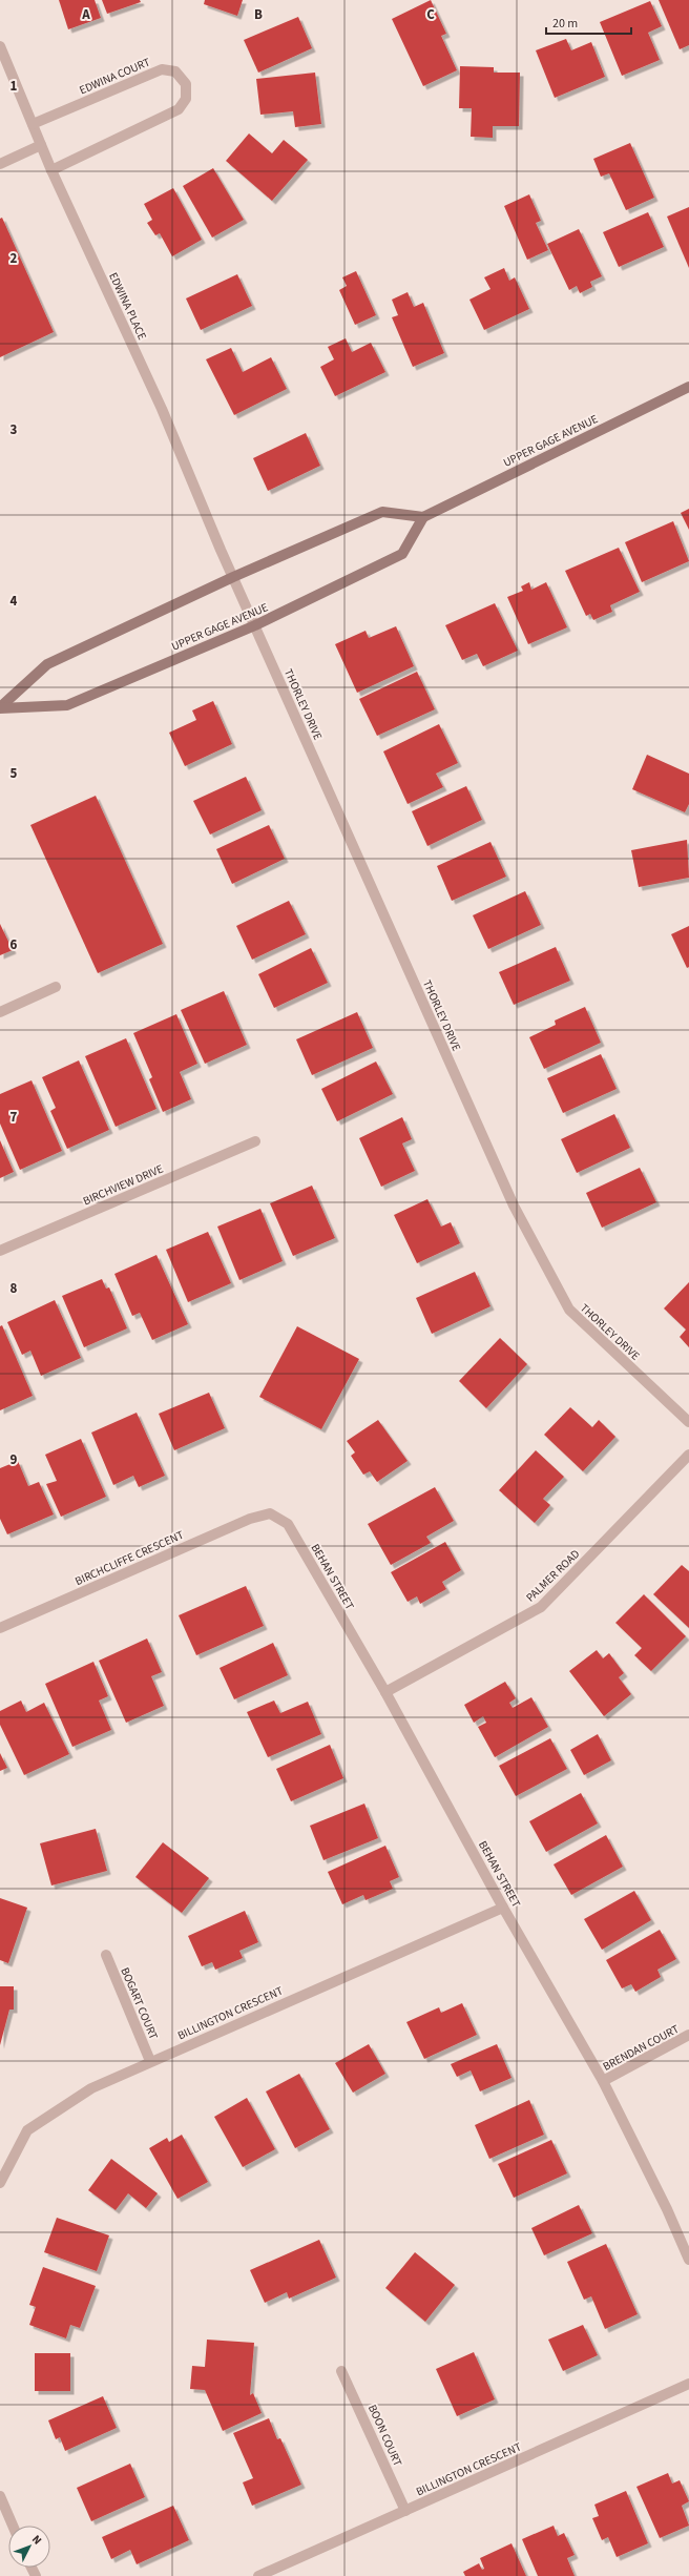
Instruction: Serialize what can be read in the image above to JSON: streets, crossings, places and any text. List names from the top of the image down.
{
  "streets": {
    "main road": ["UPPER GAGE AVENUE"],
    "street": [
      "EDWINA COURT",
      "EDWINA PLACE",
      "THORLEY DRIVE",
      "BIRCHVIEW DRIVE",
      "BIRCHCLIFFE CRESCENT",
      "PALMER ROAD",
      "BEHAN STREET",
      "BOGART COURT",
      "BILLINGTON CRESCENT",
      "BRENDAN COURT",
      "BOON COURT"
    ]
  },
  "crossings": [
    ["EDWINA COURT", "EDWINA PLACE"],
    ["EDWINA PLACE", "UPPER GAGE AVENUE"],
    ["EDWINA PLACE", "THORLEY DRIVE"],
    ["UPPER GAGE AVENUE", "THORLEY DRIVE"],
    ["BIRCHCLIFFE CRESCENT", "BEHAN STREET"],
    ["PALMER ROAD", "BEHAN STREET"],
    ["BEHAN STREET", "BILLINGTON CRESCENT"],
    ["BEHAN STREET", "BRENDAN COURT"],
    ["BOGART COURT", "BILLINGTON CRESCENT"],
    ["BILLINGTON CRESCENT", "BOON COURT"]
  ],
  "scale_bar": "20 m",
  "north": "top right",
  "grid": {
    "columns": ["A", "B", "C"],
    "rows": [
      "1",
      "2",
      "3",
      "4",
      "5",
      "6",
      "7",
      "8",
      "9"
    ]
  }
}
